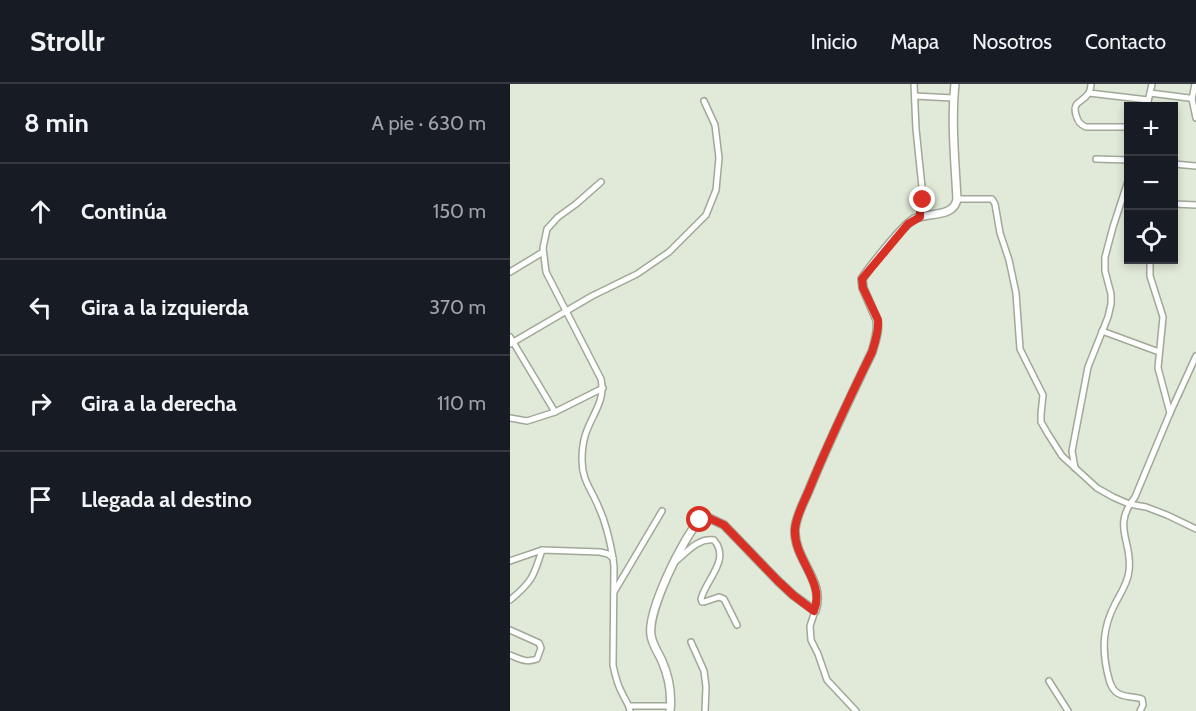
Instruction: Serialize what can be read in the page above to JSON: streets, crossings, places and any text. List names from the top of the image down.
{
  "page": {
    "header": "Strollr",
    "nav": [
      "Inicio",
      "Mapa",
      "Nosotros",
      "Contacto"
    ],
    "heading": ["8 min", "A pie · 630 m"],
    "map_buttons": ["+", "−"],
    "list": [
      ["Continúa", "150 m"],
      ["Gira a la izquierda", "370 m"],
      ["Gira a la derecha", "110 m"],
      "Llegada al destino"
    ]
  }
}
